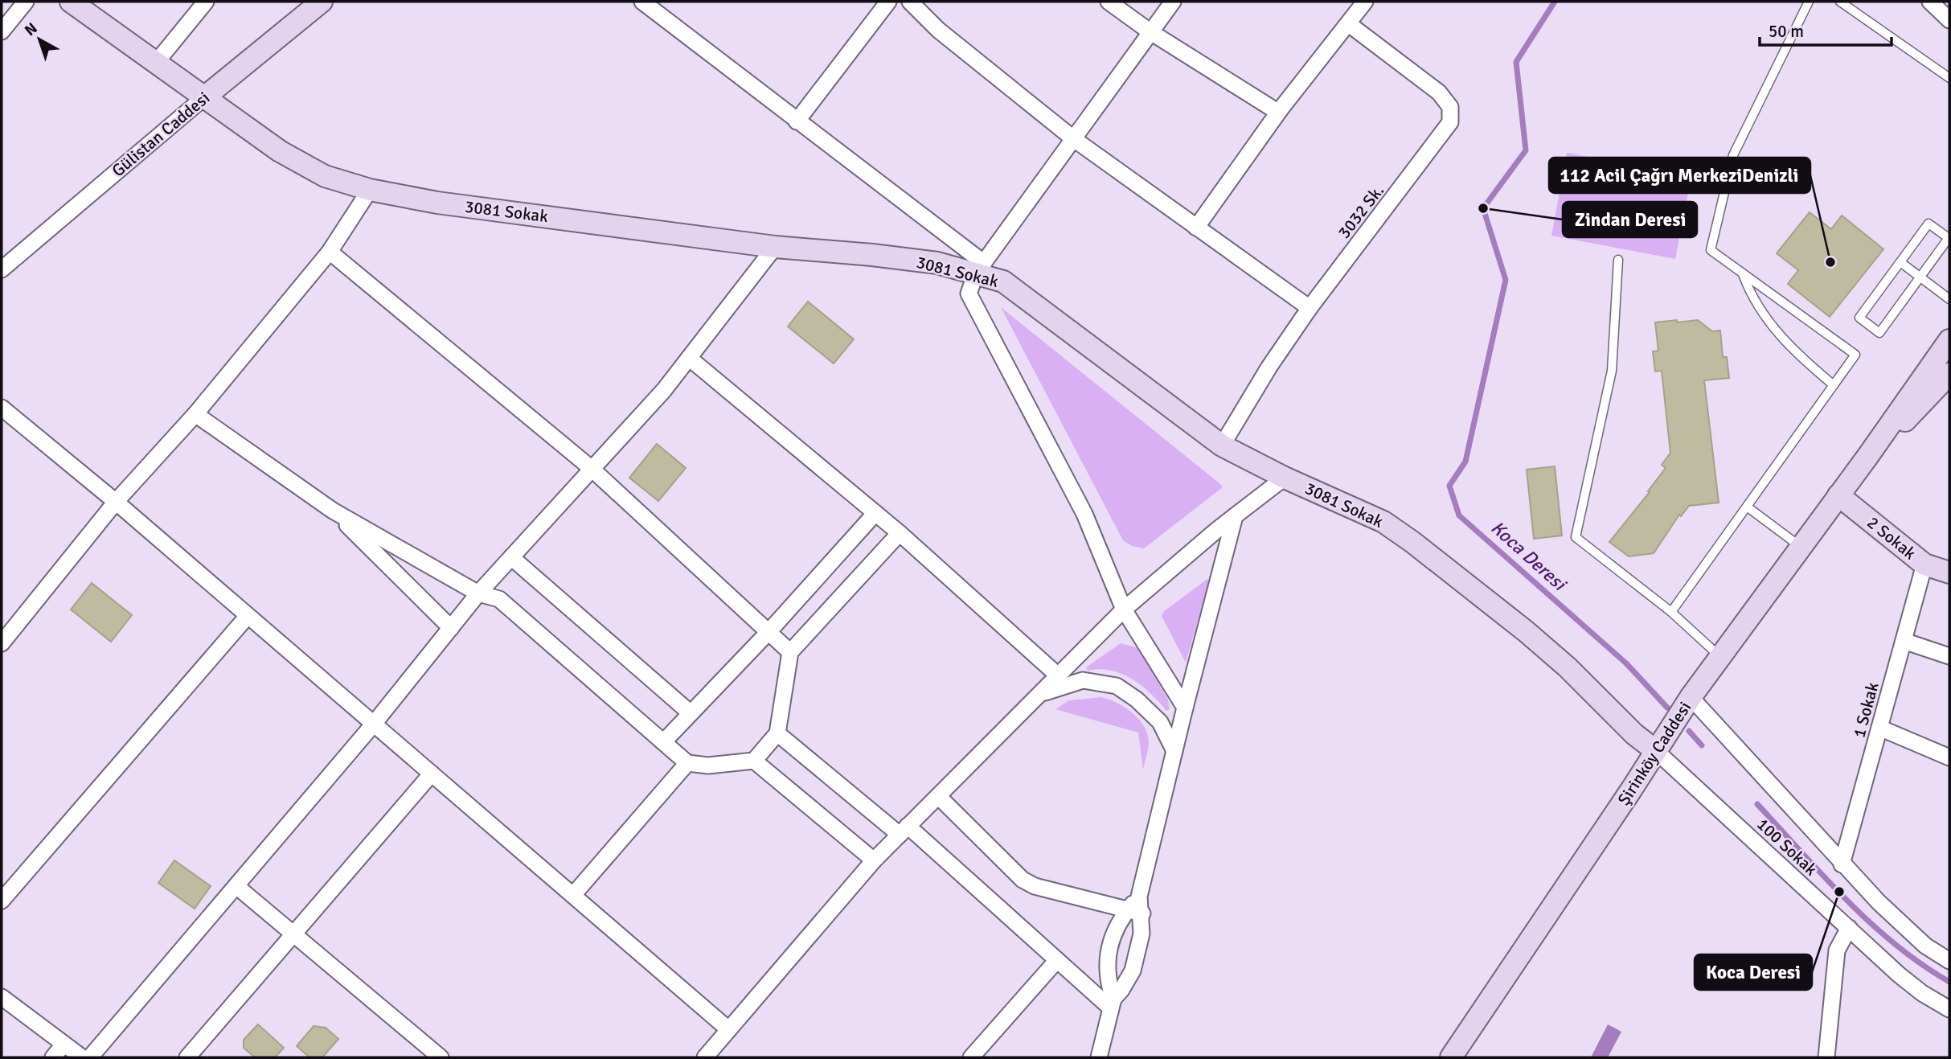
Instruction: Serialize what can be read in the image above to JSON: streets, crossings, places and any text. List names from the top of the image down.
{
  "streets": {
    "street": [
      "Gülistan Caddesi",
      "3081 Sokak",
      "3032 Sk.",
      "2 Sokak",
      "1 Sokak",
      "Şirinköy Caddesi",
      "100 Sokak"
    ]
  },
  "crossings": [
    ["Gülistan Caddesi", "3081 Sokak"],
    ["3081 Sokak", "3032 Sk."],
    ["3081 Sokak", "Şirinköy Caddesi"],
    ["3081 Sokak", "100 Sokak"],
    ["2 Sokak", "1 Sokak"],
    ["2 Sokak", "Şirinköy Caddesi"],
    ["1 Sokak", "100 Sokak"],
    ["Şirinköy Caddesi", "100 Sokak"]
  ],
  "water": ["Koca Deresi"],
  "places": ["Zindan Deresi", "112 Acil Çağrı MerkeziDenizli", "Koca Deresi"],
  "scale_bar": "50 m",
  "north": "top left"
}
